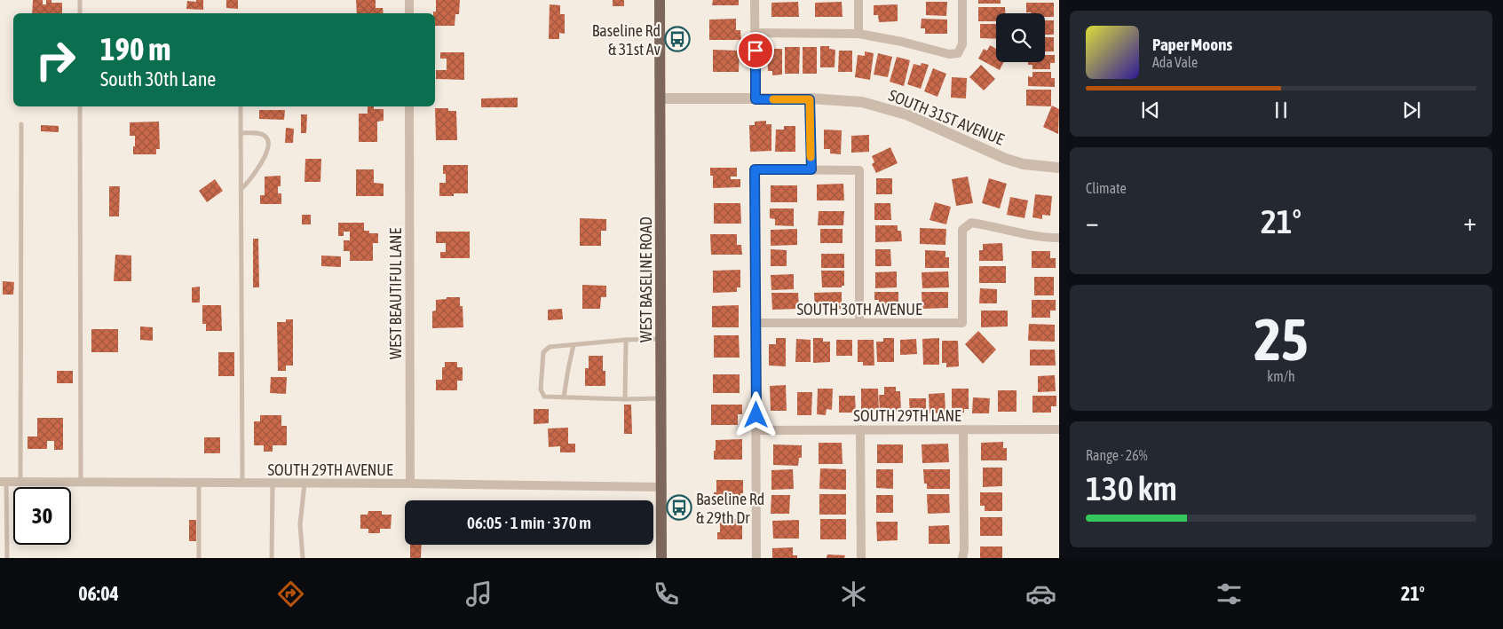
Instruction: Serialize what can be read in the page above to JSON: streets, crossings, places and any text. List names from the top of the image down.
{
  "streets": {
    "main road": ["WEST BASELINE ROAD"],
    "street": [
      "SOUTH 31ST AVENUE",
      "WEST BEAUTIFUL LANE",
      "SOUTH 30TH AVENUE",
      "SOUTH 29TH LANE",
      "SOUTH 29TH AVENUE"
    ]
  },
  "crossings": [
    ["SOUTH 31ST AVENUE", "WEST BASELINE ROAD"],
    ["WEST BASELINE ROAD", "SOUTH 29TH AVENUE"],
    ["WEST BEAUTIFUL LANE", "SOUTH 29TH AVENUE"]
  ],
  "places": {
    "bus stop": ["Baseline Rd & 31st Av", "Baseline Rd & 29th Dr"]
  },
  "page": {
    "turn": ["190 m", "South 30th Lane"],
    "song": ["Paper Moons", "Ada Vale"],
    "tile": [
      "Climate",
      ["25", "km/h"],
      ["Range · 26%", "130 km"]
    ],
    "heat": ["−", "21°", "+"],
    "limit": "30",
    "trip": "06:05 · 1 min · 370 m",
    "tabs": ["06:04", "21°"]
  }
}
